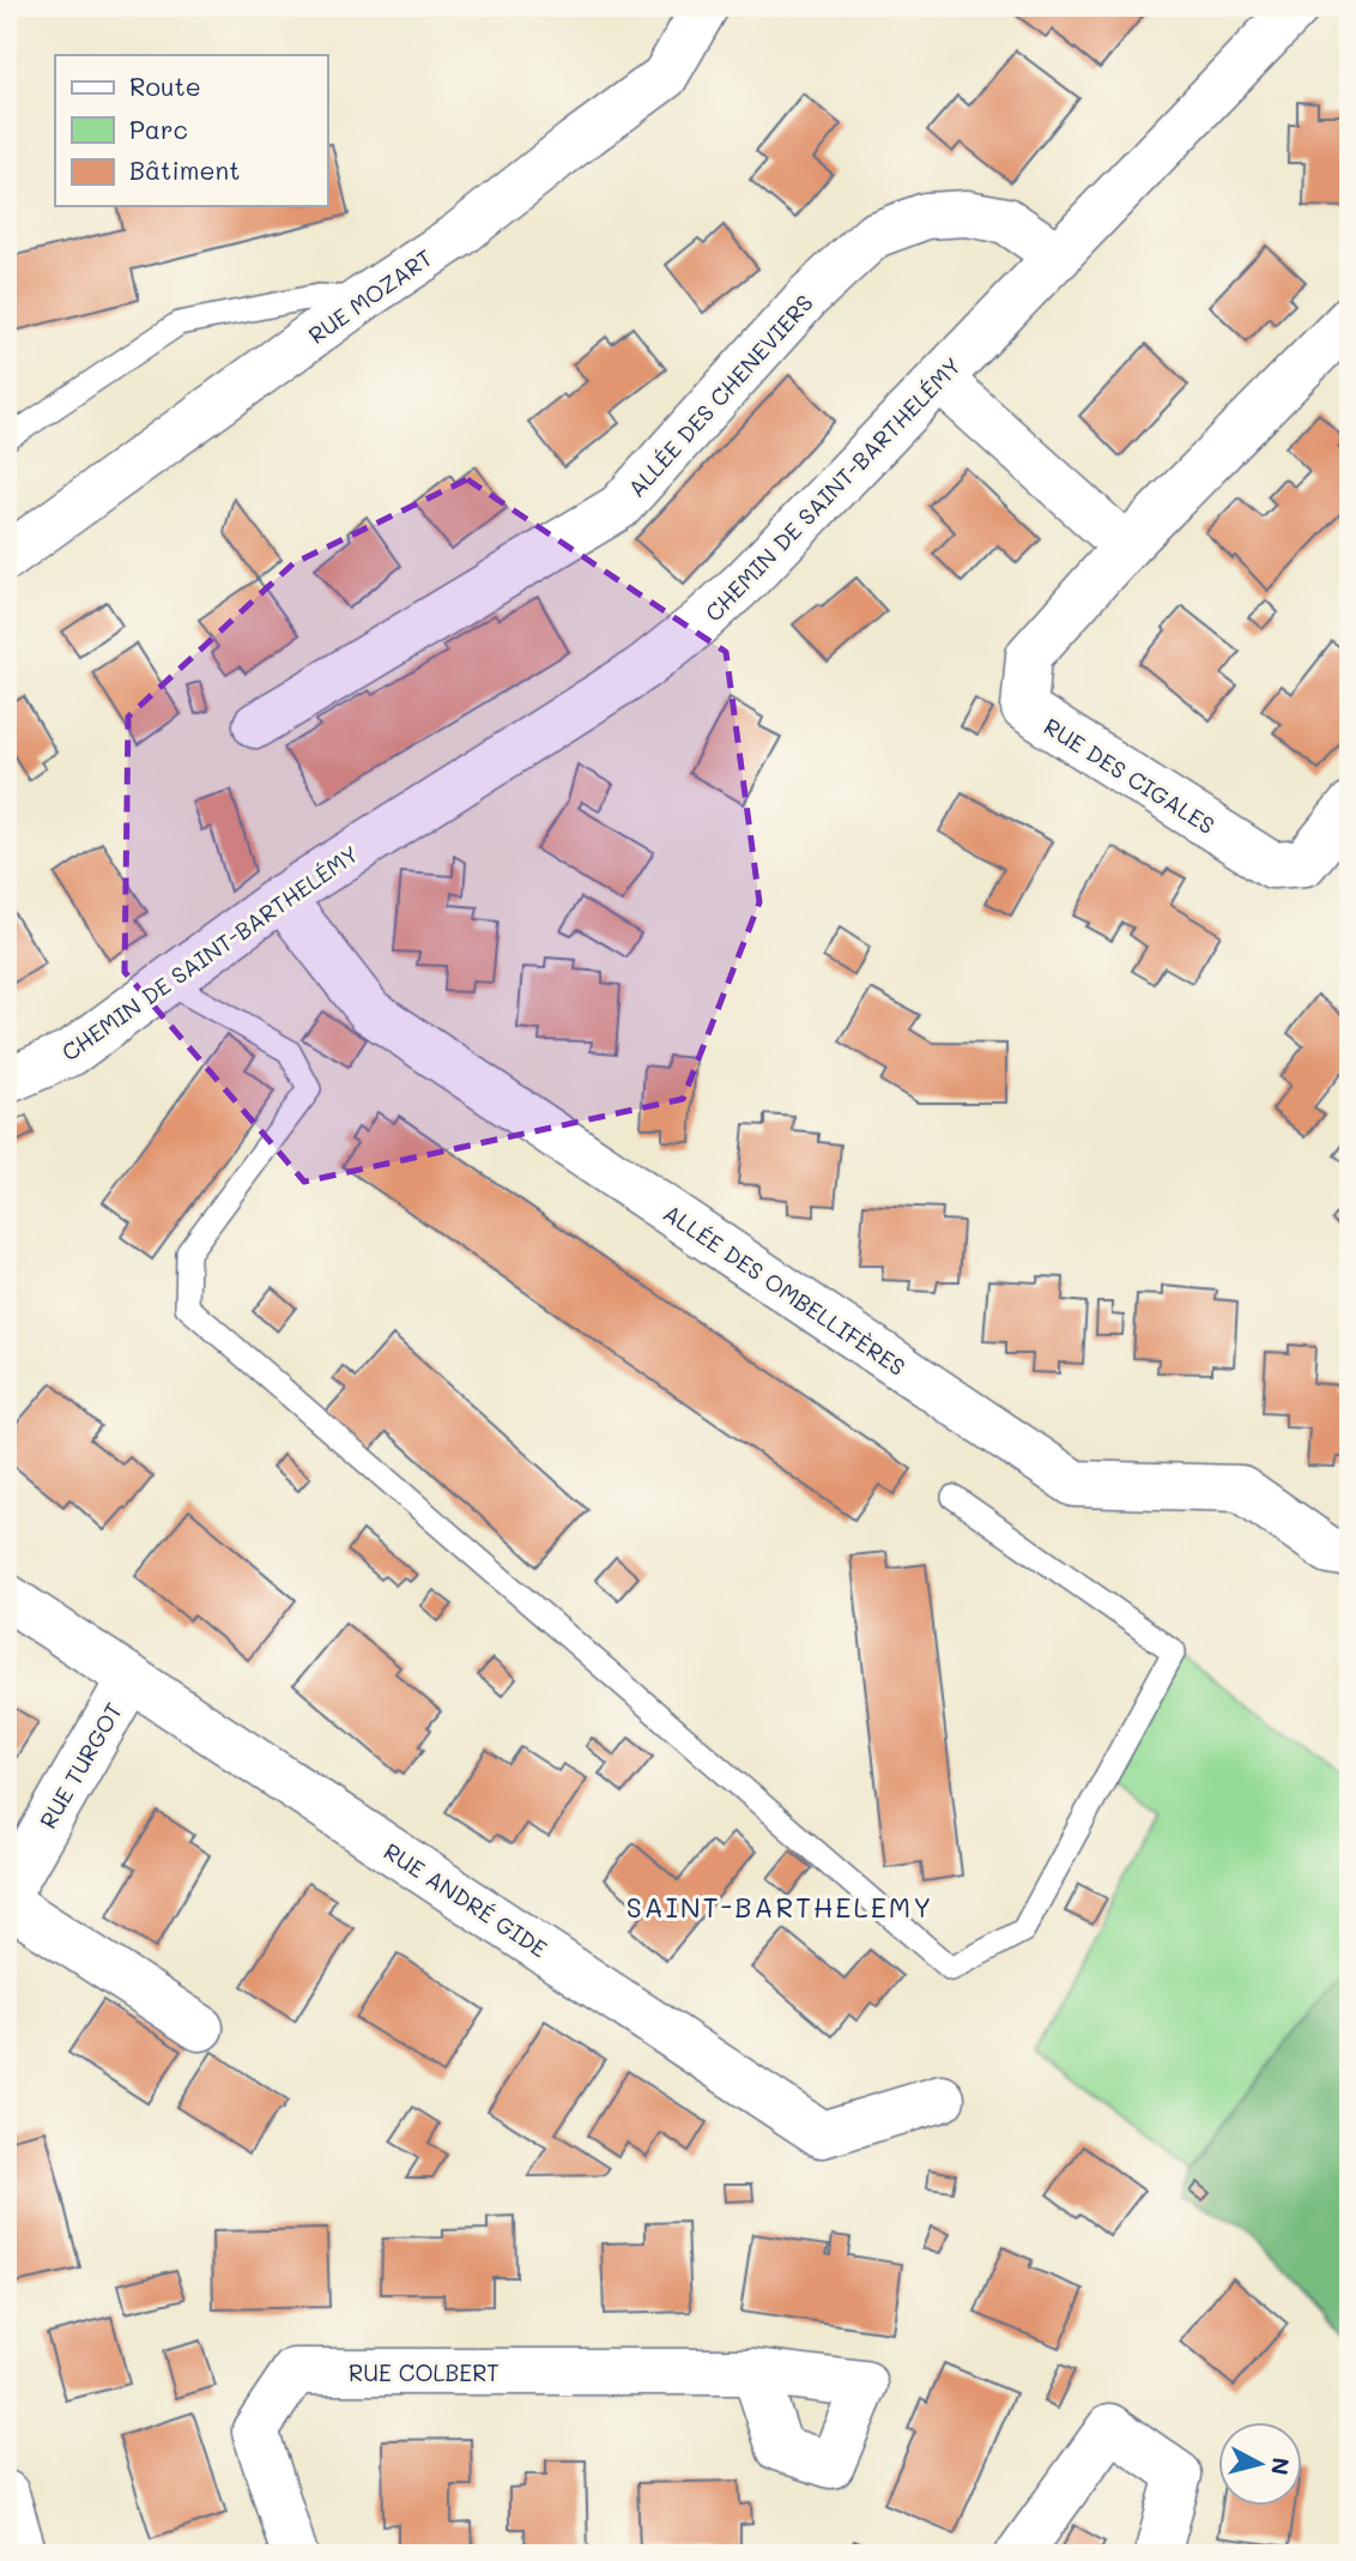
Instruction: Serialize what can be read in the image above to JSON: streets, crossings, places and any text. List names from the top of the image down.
{
  "streets": {
    "street": [
      "RUE MOZART",
      "ALLÉE DES CHENEVIERS",
      "CHEMIN DE SAINT-BARTHELÉMY",
      "RUE DES CIGALES",
      "ALLÉE DES OMBELLIFÈRES",
      "RUE TURGOT",
      "RUE ANDRÉ GIDE",
      "RUE COLBERT"
    ]
  },
  "crossings": [
    ["ALLÉE DES CHENEVIERS", "CHEMIN DE SAINT-BARTHELÉMY"],
    ["CHEMIN DE SAINT-BARTHELÉMY", "ALLÉE DES OMBELLIFÈRES"],
    ["RUE TURGOT", "RUE ANDRÉ GIDE"]
  ],
  "districts": ["SAINT-BARTHELEMY"],
  "legend": ["Route", "Parc", "Bâtiment"],
  "north": "right"
}
